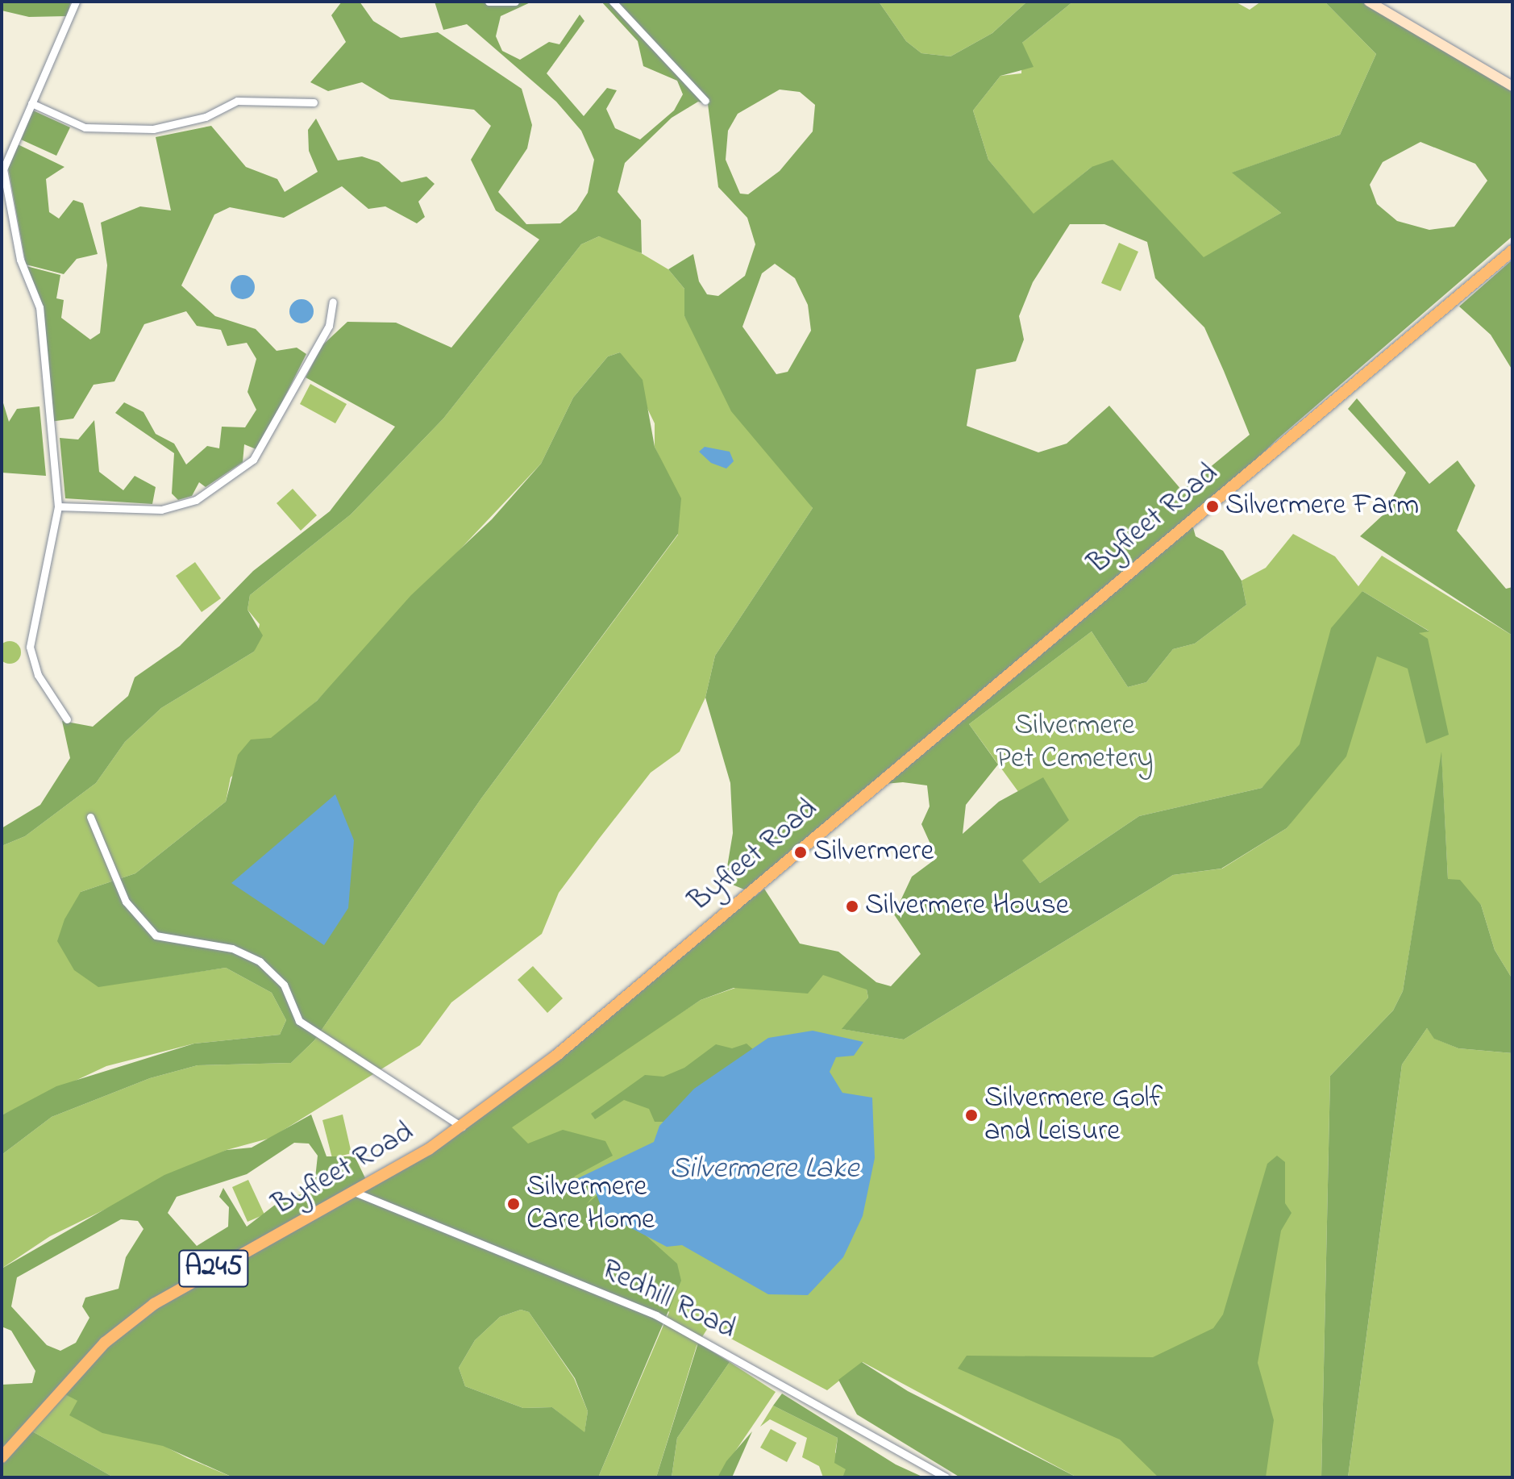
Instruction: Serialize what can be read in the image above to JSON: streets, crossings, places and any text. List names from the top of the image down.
{
  "streets": {
    "main road": ["Byfleet Road", "A245"],
    "street": ["Redhill Road"]
  },
  "crossings": [
    ["Byfleet Road", "Redhill Road"]
  ],
  "water": ["Silvermere Lake"],
  "parks": ["Silvermere Pet Cemetery"],
  "places": [
    "Silvermere Farm",
    "Silvermere",
    "Silvermere House",
    "Silvermere Golf and Leisure",
    "Silvermere Care Home"
  ]
}
